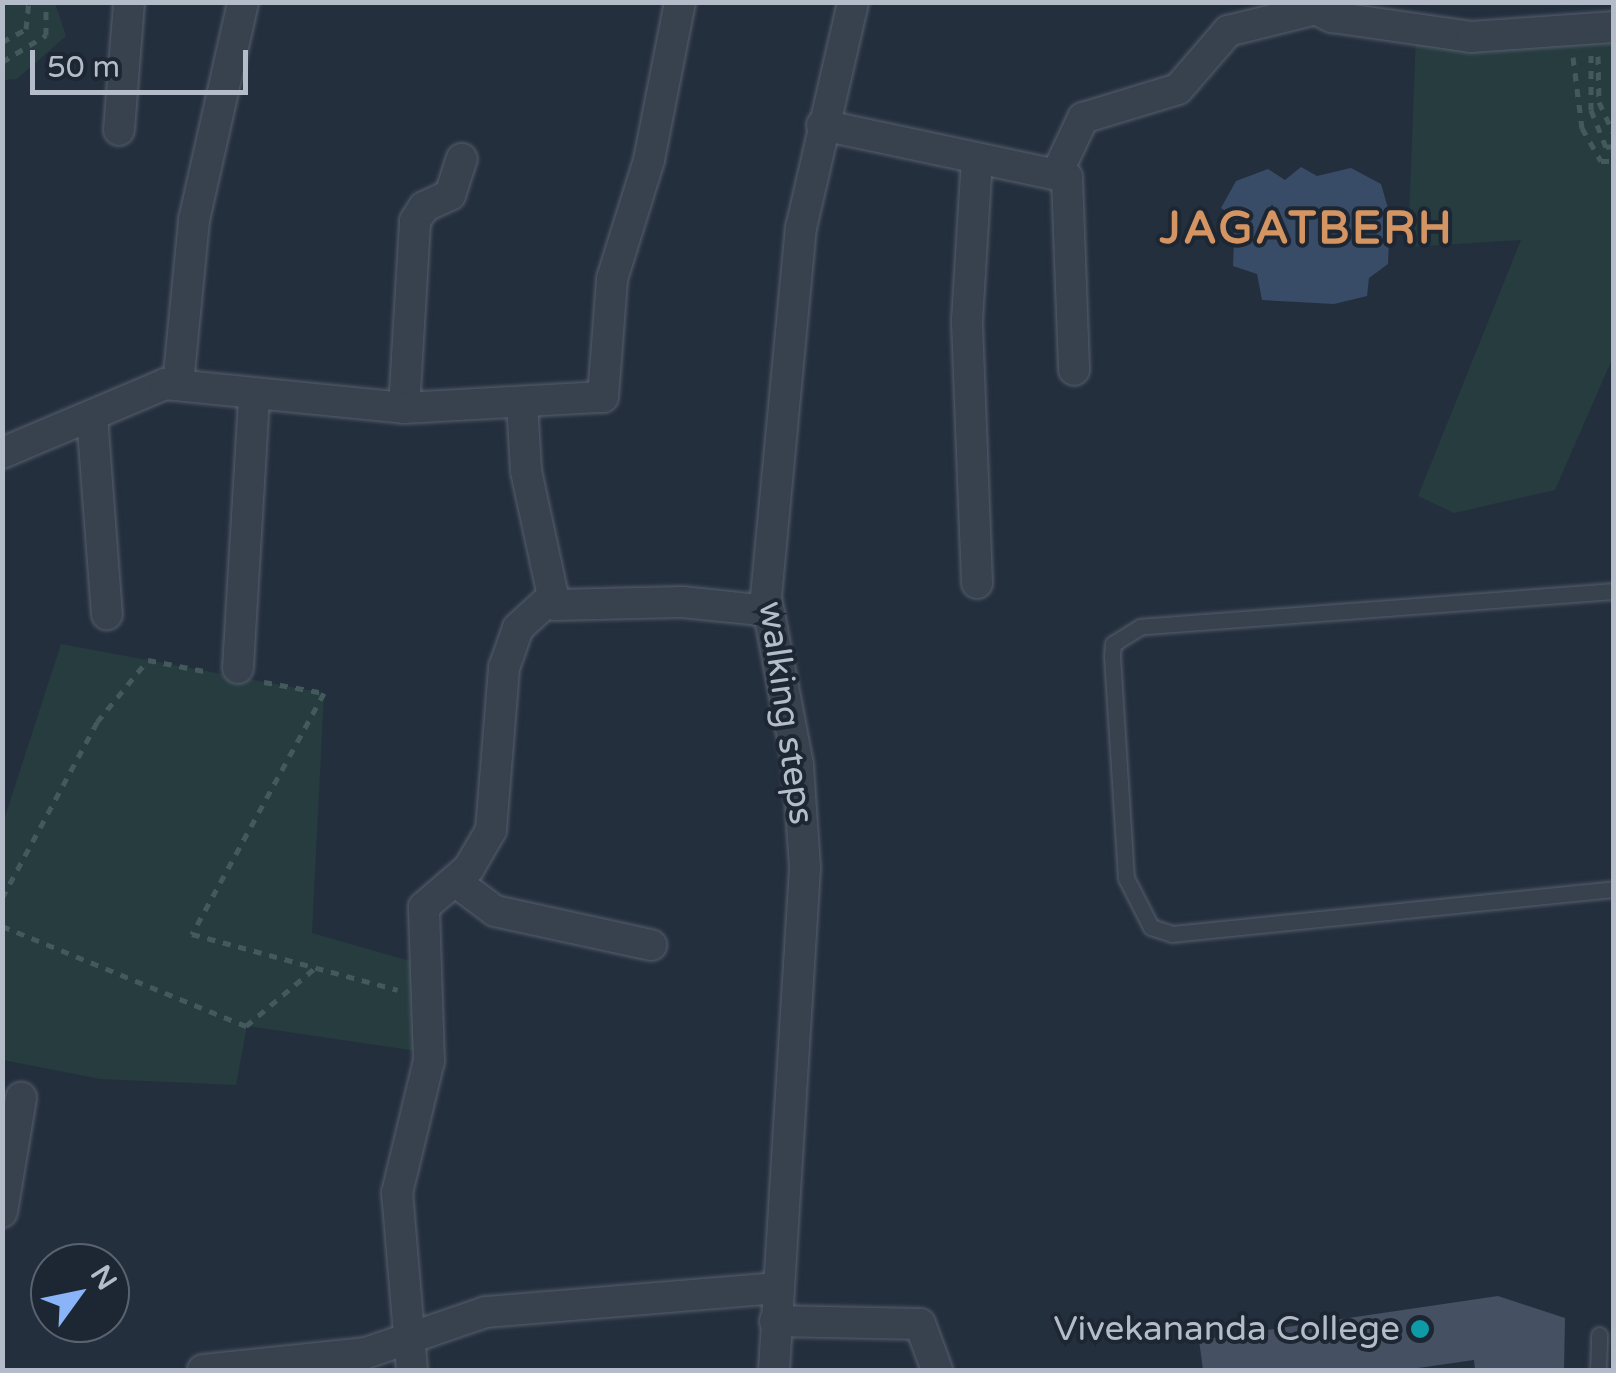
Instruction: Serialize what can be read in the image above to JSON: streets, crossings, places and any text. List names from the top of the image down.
{
  "streets": {
    "street": ["walking steps"]
  },
  "districts": ["JAGATBERH"],
  "places": ["Vivekananda College"],
  "scale_bar": "50 m",
  "north": "top right"
}
